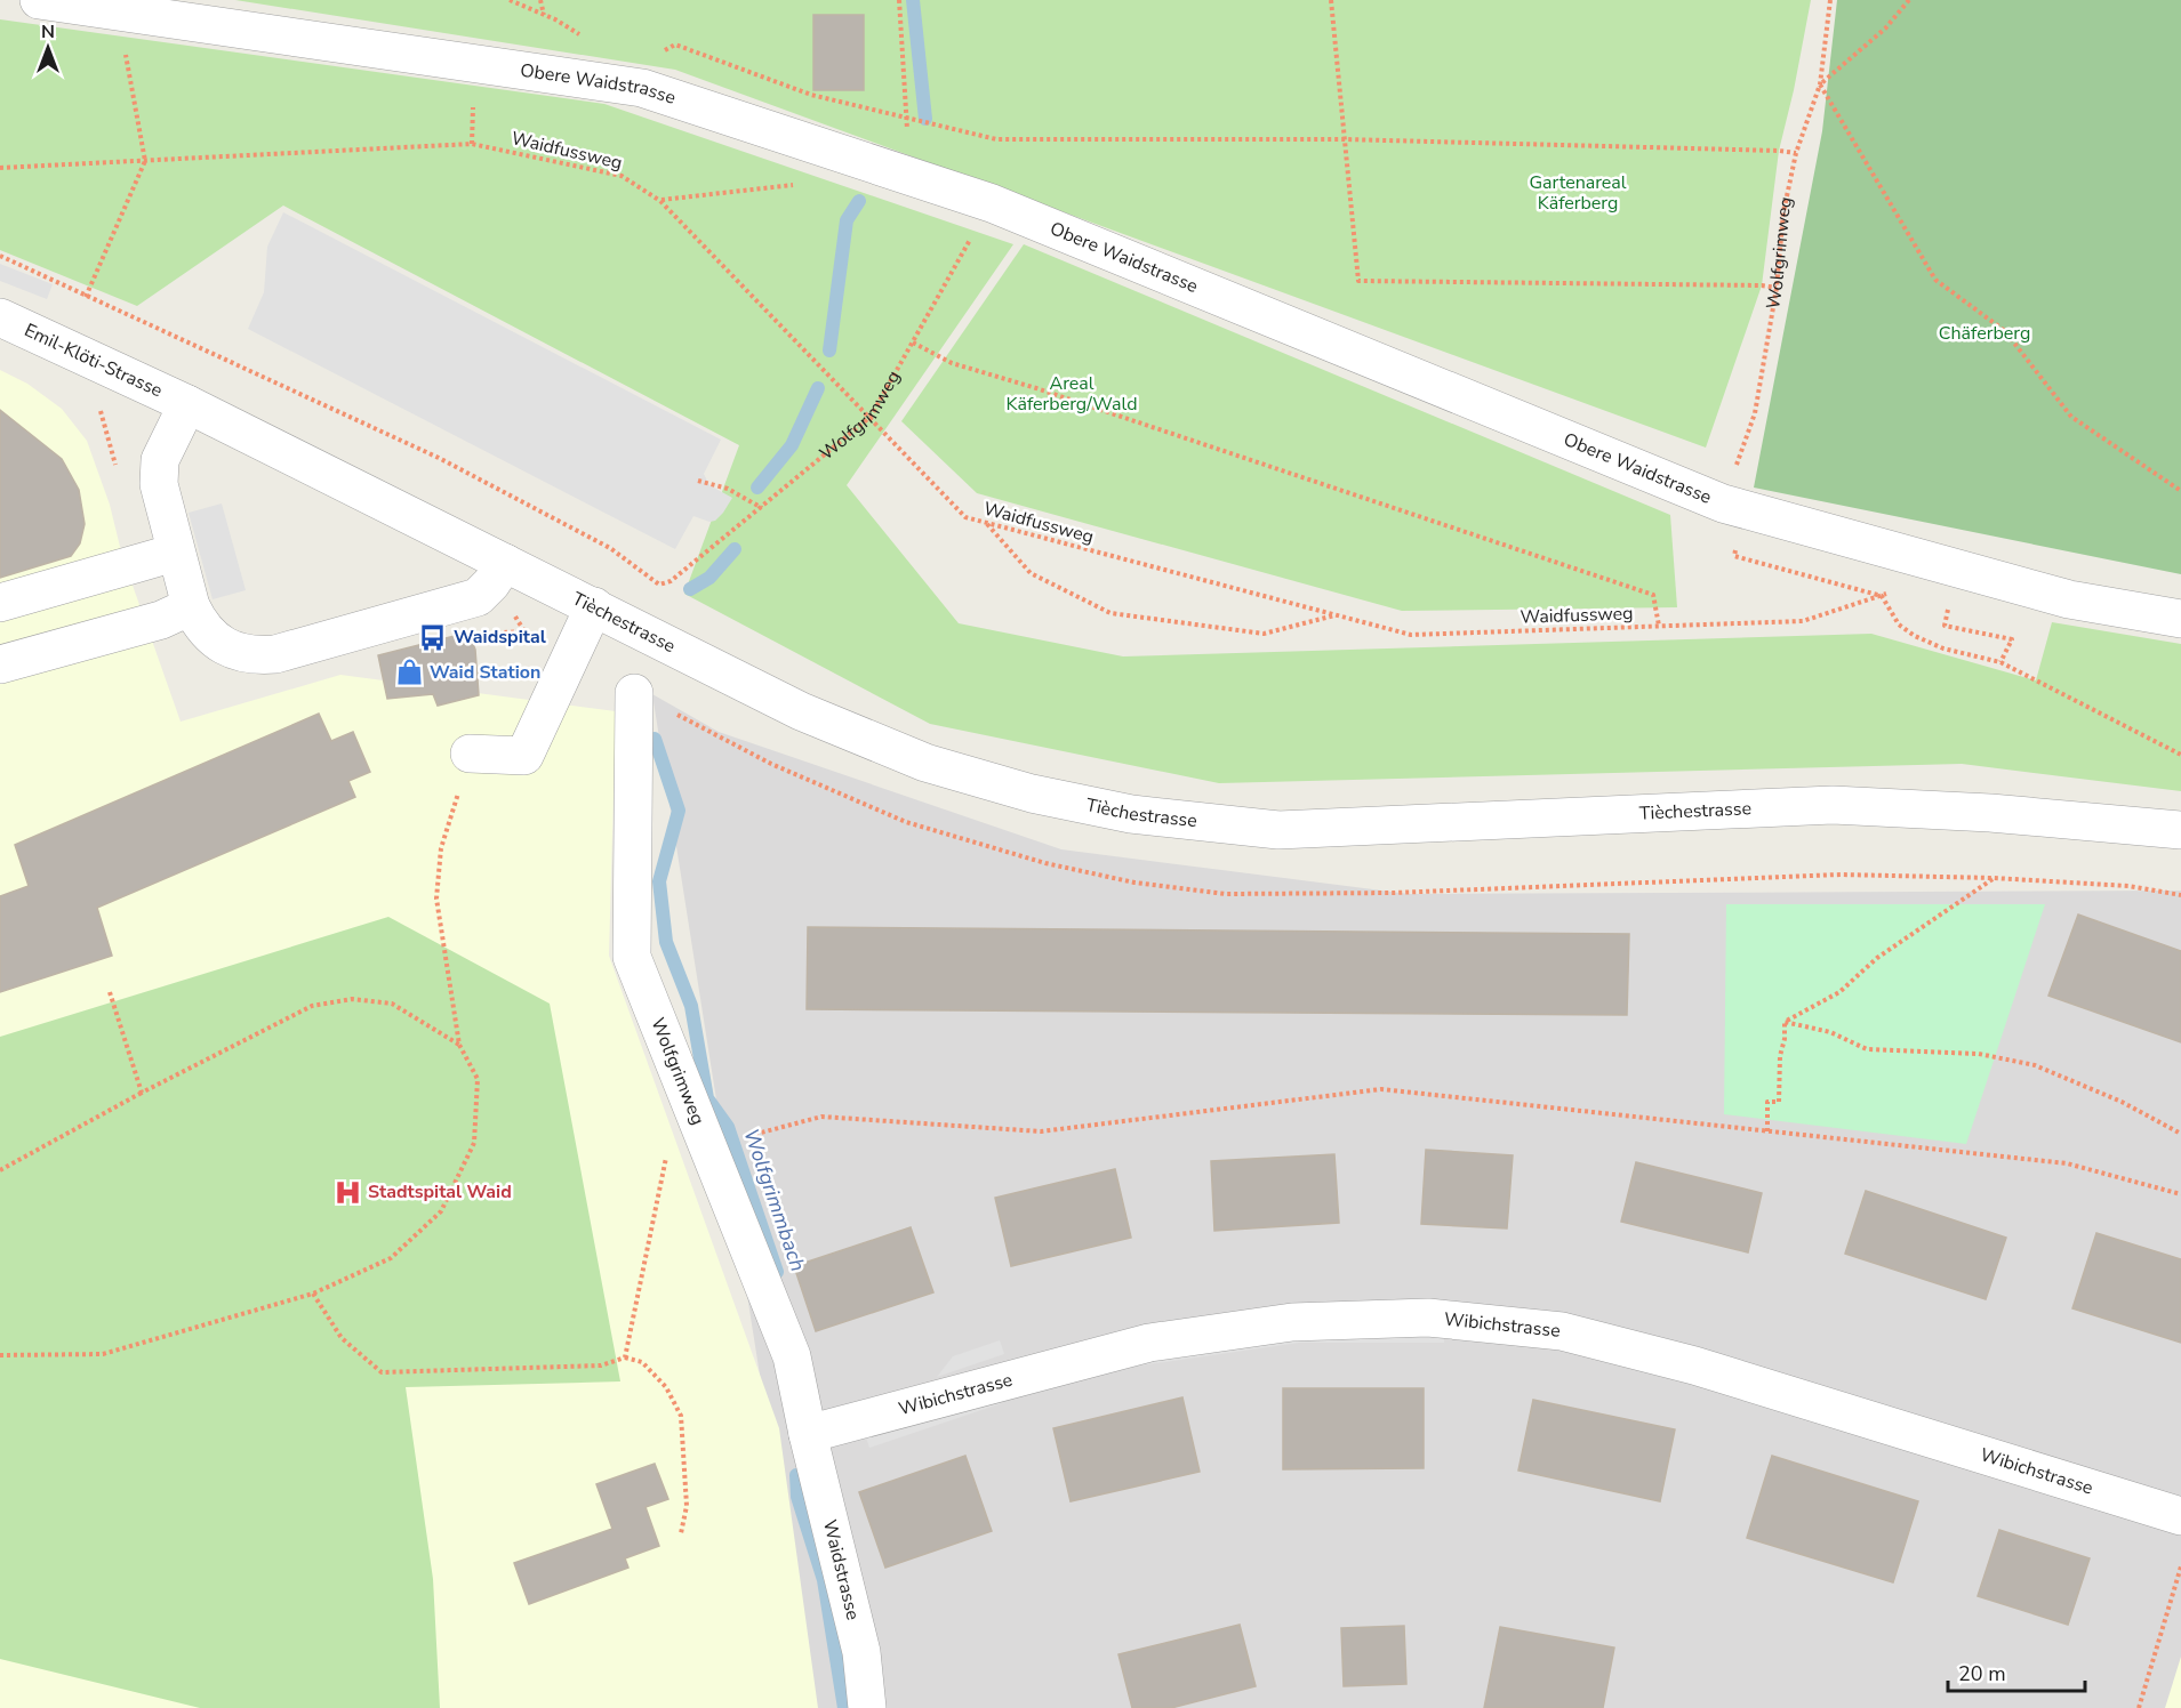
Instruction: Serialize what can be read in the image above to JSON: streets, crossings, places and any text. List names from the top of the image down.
{
  "streets": {
    "street": [
      "Obere Waidstrasse",
      "Wolfgrimweg",
      "Emil-Klöti-Strasse",
      "Tièchestrasse",
      "Wibichstrasse",
      "Waidstrasse"
    ],
    "path": ["Waidfussweg"]
  },
  "crossings": [
    ["Obere Waidstrasse", "Waidfussweg"],
    ["Obere Waidstrasse", "Wolfgrimweg"],
    ["Waidfussweg", "Wolfgrimweg"],
    ["Wolfgrimweg", "Wibichstrasse"],
    ["Wolfgrimweg", "Waidstrasse"],
    ["Emil-Klöti-Strasse", "Tièchestrasse"],
    ["Wibichstrasse", "Waidstrasse"]
  ],
  "water": ["Wolfgrimmbach"],
  "parks": ["Gartenareal Käferberg", "Chäferberg", "Areal Käferberg/Wald"],
  "places": {
    "bus stop": ["Waidspital"],
    "shop": ["Waid Station"],
    "hospital": ["Stadtspital Waid"]
  },
  "scale_bar": "20 m",
  "north": "top"
}
